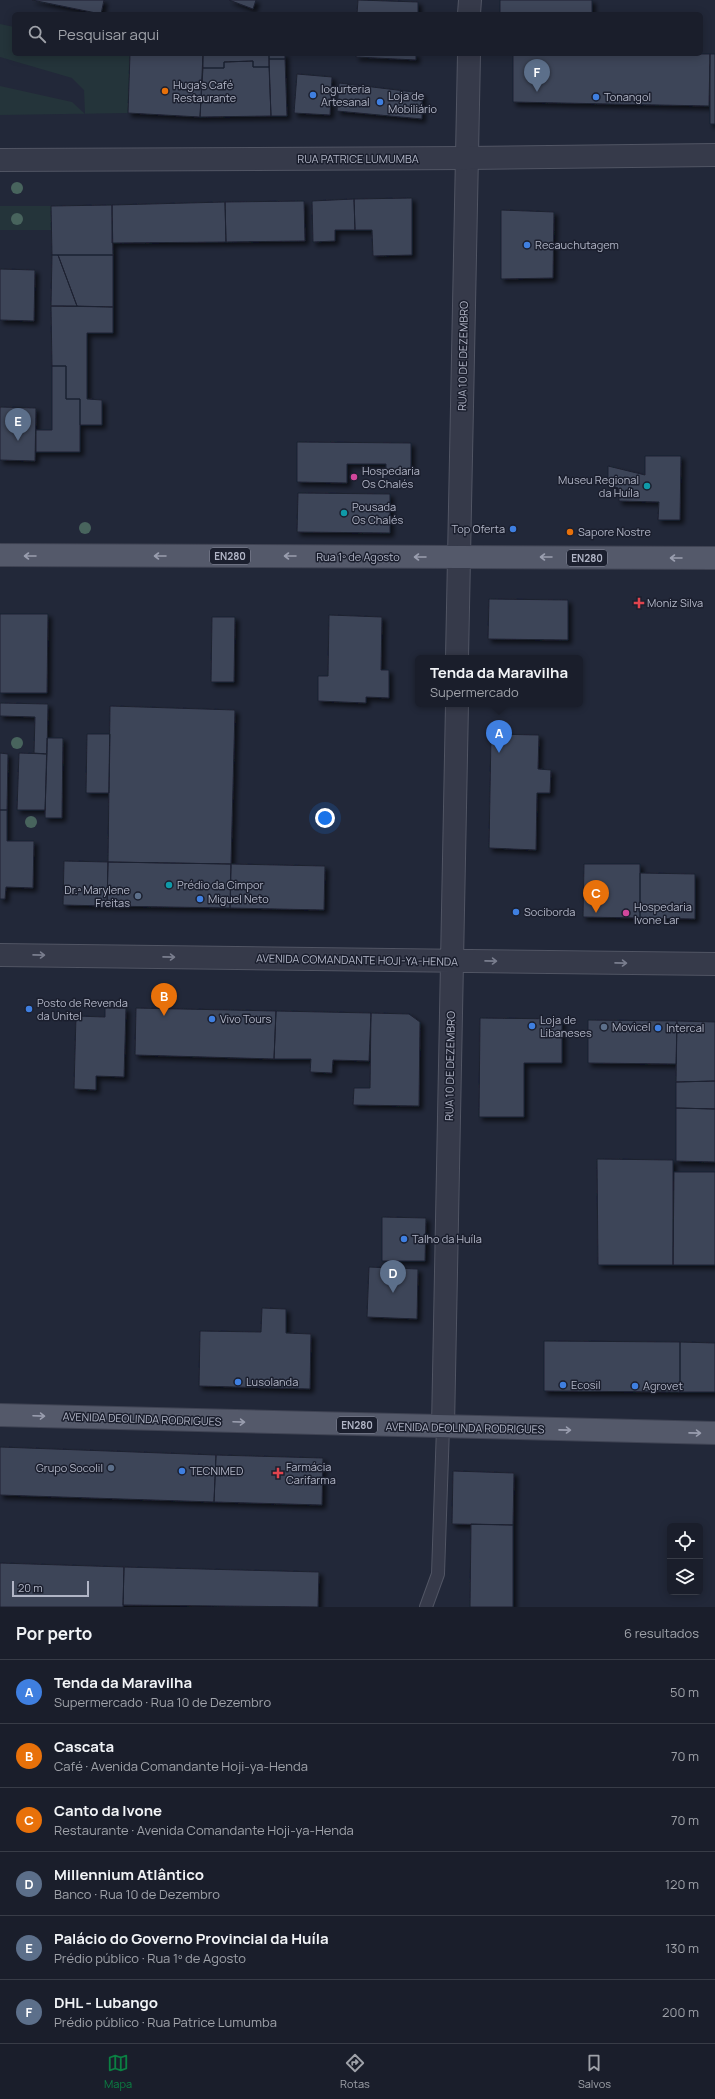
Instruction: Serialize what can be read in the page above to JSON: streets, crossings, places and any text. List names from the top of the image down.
{
  "streets": {
    "main road": ["EN280", "Rua 1º de Agosto", "AVENIDA DEOLINDA RODRIGUES"],
    "street": ["RUA PATRICE LUMUMBA", "RUA 10 DE DEZEMBRO", "AVENIDA COMANDANTE HOJI-YA-HENDA"]
  },
  "crossings": [
    ["RUA PATRICE LUMUMBA", "RUA 10 DE DEZEMBRO"],
    ["RUA 10 DE DEZEMBRO", "Rua 1º de Agosto"],
    ["RUA 10 DE DEZEMBRO", "AVENIDA COMANDANTE HOJI-YA-HENDA"],
    ["RUA 10 DE DEZEMBRO", "AVENIDA DEOLINDA RODRIGUES"]
  ],
  "one_way": ["Rua 1º de Agosto", "AVENIDA COMANDANTE HOJI-YA-HENDA", "AVENIDA DEOLINDA RODRIGUES"],
  "places": {
    "other": [
      "Huga's Café Restaurante",
      "Iogurteria Artesanal",
      "Tonangol",
      "Loja de Mobiliário",
      "Recauchutagem",
      "Hospedaria Os Chalés",
      "Museu Regional da Huíla",
      "Pousada Os Chalés",
      "Top Oferta",
      "Sapore Nostre",
      "Prédio da Cimpor",
      "Dr.ª Marylene Freitas",
      "Miguel Neto",
      "Sociborda",
      "Hospedaria Ivone Lar",
      "Posto de Revenda da Unitel",
      "Vivo Tours",
      "Loja de Libaneses",
      "Movicel",
      "Intercal",
      "Talho da Huíla",
      "Lusolanda",
      "Ecosil",
      "Agrovet",
      "Grupo Socolil",
      "TECNIMED"
    ],
    "health": ["Moniz Silva", "Farmácia Carifarma"]
  },
  "scale_bar": "20 m",
  "page": {
    "search": "Pesquisar aqui",
    "pins": [
      "F",
      "E",
      "A",
      "C",
      "B",
      "D"
    ],
    "popup": ["Tenda da Maravilha", "Supermercado"],
    "scale": "20 m",
    "heading": ["Por perto", "6 resultados"],
    "list": [
      {
        "mark": "A",
        "name": "Tenda da Maravilha",
        "note": "Supermercado · Rua 10 de Dezembro",
        "value": "50 m"
      },
      {
        "mark": "B",
        "name": "Cascata",
        "note": "Café · Avenida Comandante Hoji-ya-Henda",
        "value": "70 m"
      },
      {
        "mark": "C",
        "name": "Canto da Ivone",
        "note": "Restaurante · Avenida Comandante Hoji-ya-Henda",
        "value": "70 m"
      },
      {
        "mark": "D",
        "name": "Millennium Atlântico",
        "note": "Banco · Rua 10 de Dezembro",
        "value": "120 m"
      },
      {
        "mark": "E",
        "name": "Palácio do Governo Provincial da Huíla",
        "note": "Prédio público · Rua 1º de Agosto",
        "value": "130 m"
      },
      {
        "mark": "F",
        "name": "DHL - Lubango",
        "note": "Prédio público · Rua Patrice Lumumba",
        "value": "200 m"
      }
    ],
    "nav": ["Mapa", "Rotas", "Salvos"]
  }
}
